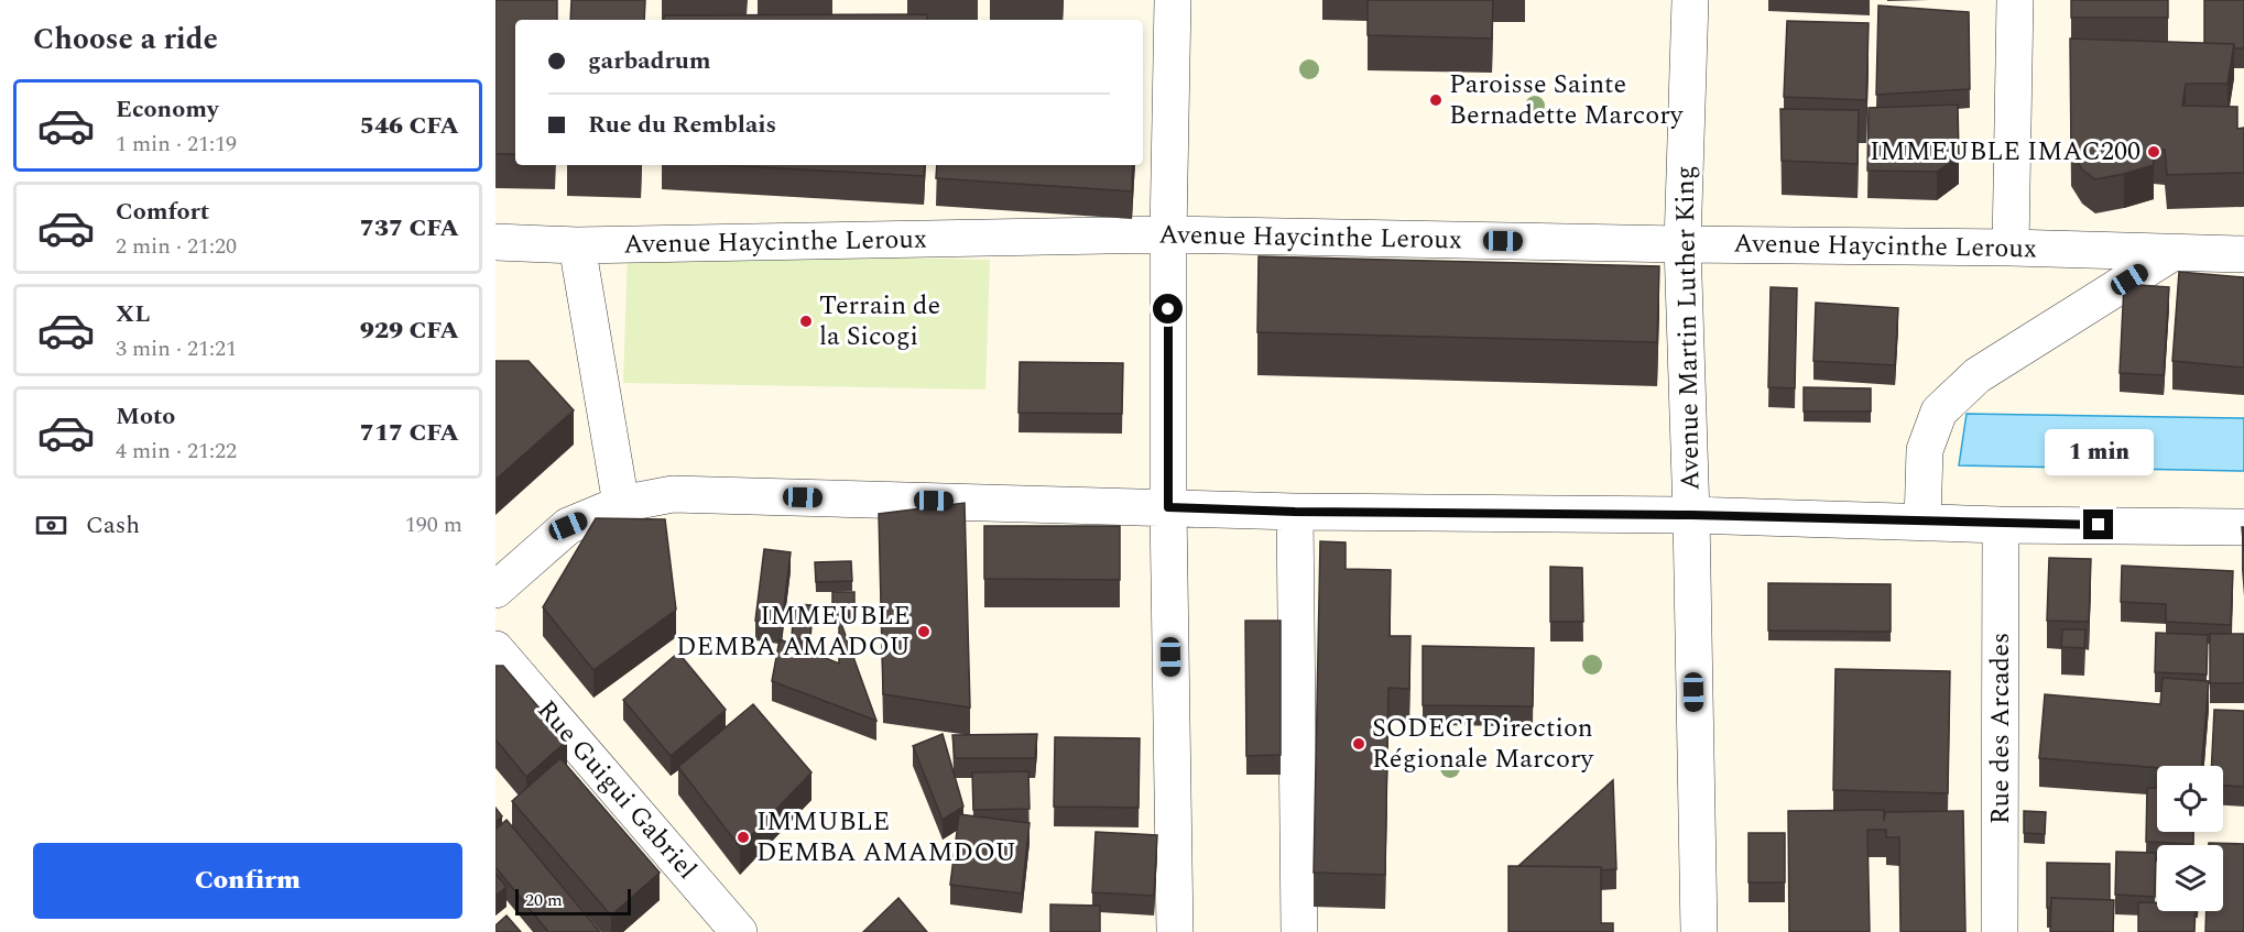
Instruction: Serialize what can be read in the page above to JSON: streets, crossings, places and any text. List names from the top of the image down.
{
  "streets": {
    "street": [
      "Avenue Haycinthe Leroux",
      "Avenue Martin Luther King",
      "Rue des Arcades",
      "Rue Guigui Gabriel"
    ]
  },
  "crossings": [
    ["Avenue Haycinthe Leroux", "Avenue Martin Luther King"]
  ],
  "places": [
    "Paroisse Sainte Bernadette Marcory",
    "IMMEUBLE IMAC200",
    "Terrain de la Sicogi",
    "IMMEUBLE DEMBA AMADOU",
    "SODECI Direction Régionale Marcory",
    "IMMUBLE DEMBA AMAMDOU"
  ],
  "scale_bar": "20 m",
  "page": {
    "heading": "Choose a ride",
    "banner": ["garbadrum", "Rue du Remblais"],
    "list": [
      {
        "name": "Economy",
        "note": "1 min · 21:19",
        "value": "546 CFA"
      },
      {
        "name": "Comfort",
        "note": "2 min · 21:20",
        "value": "737 CFA"
      },
      {
        "name": "XL",
        "note": "3 min · 21:21",
        "value": "929 CFA"
      },
      {
        "name": "Moto",
        "note": "4 min · 21:22",
        "value": "717 CFA"
      }
    ],
    "bubble": "1 min",
    "pay": ["Cash", "190 m"],
    "buttons": "Confirm",
    "scale": "20 m"
  }
}
